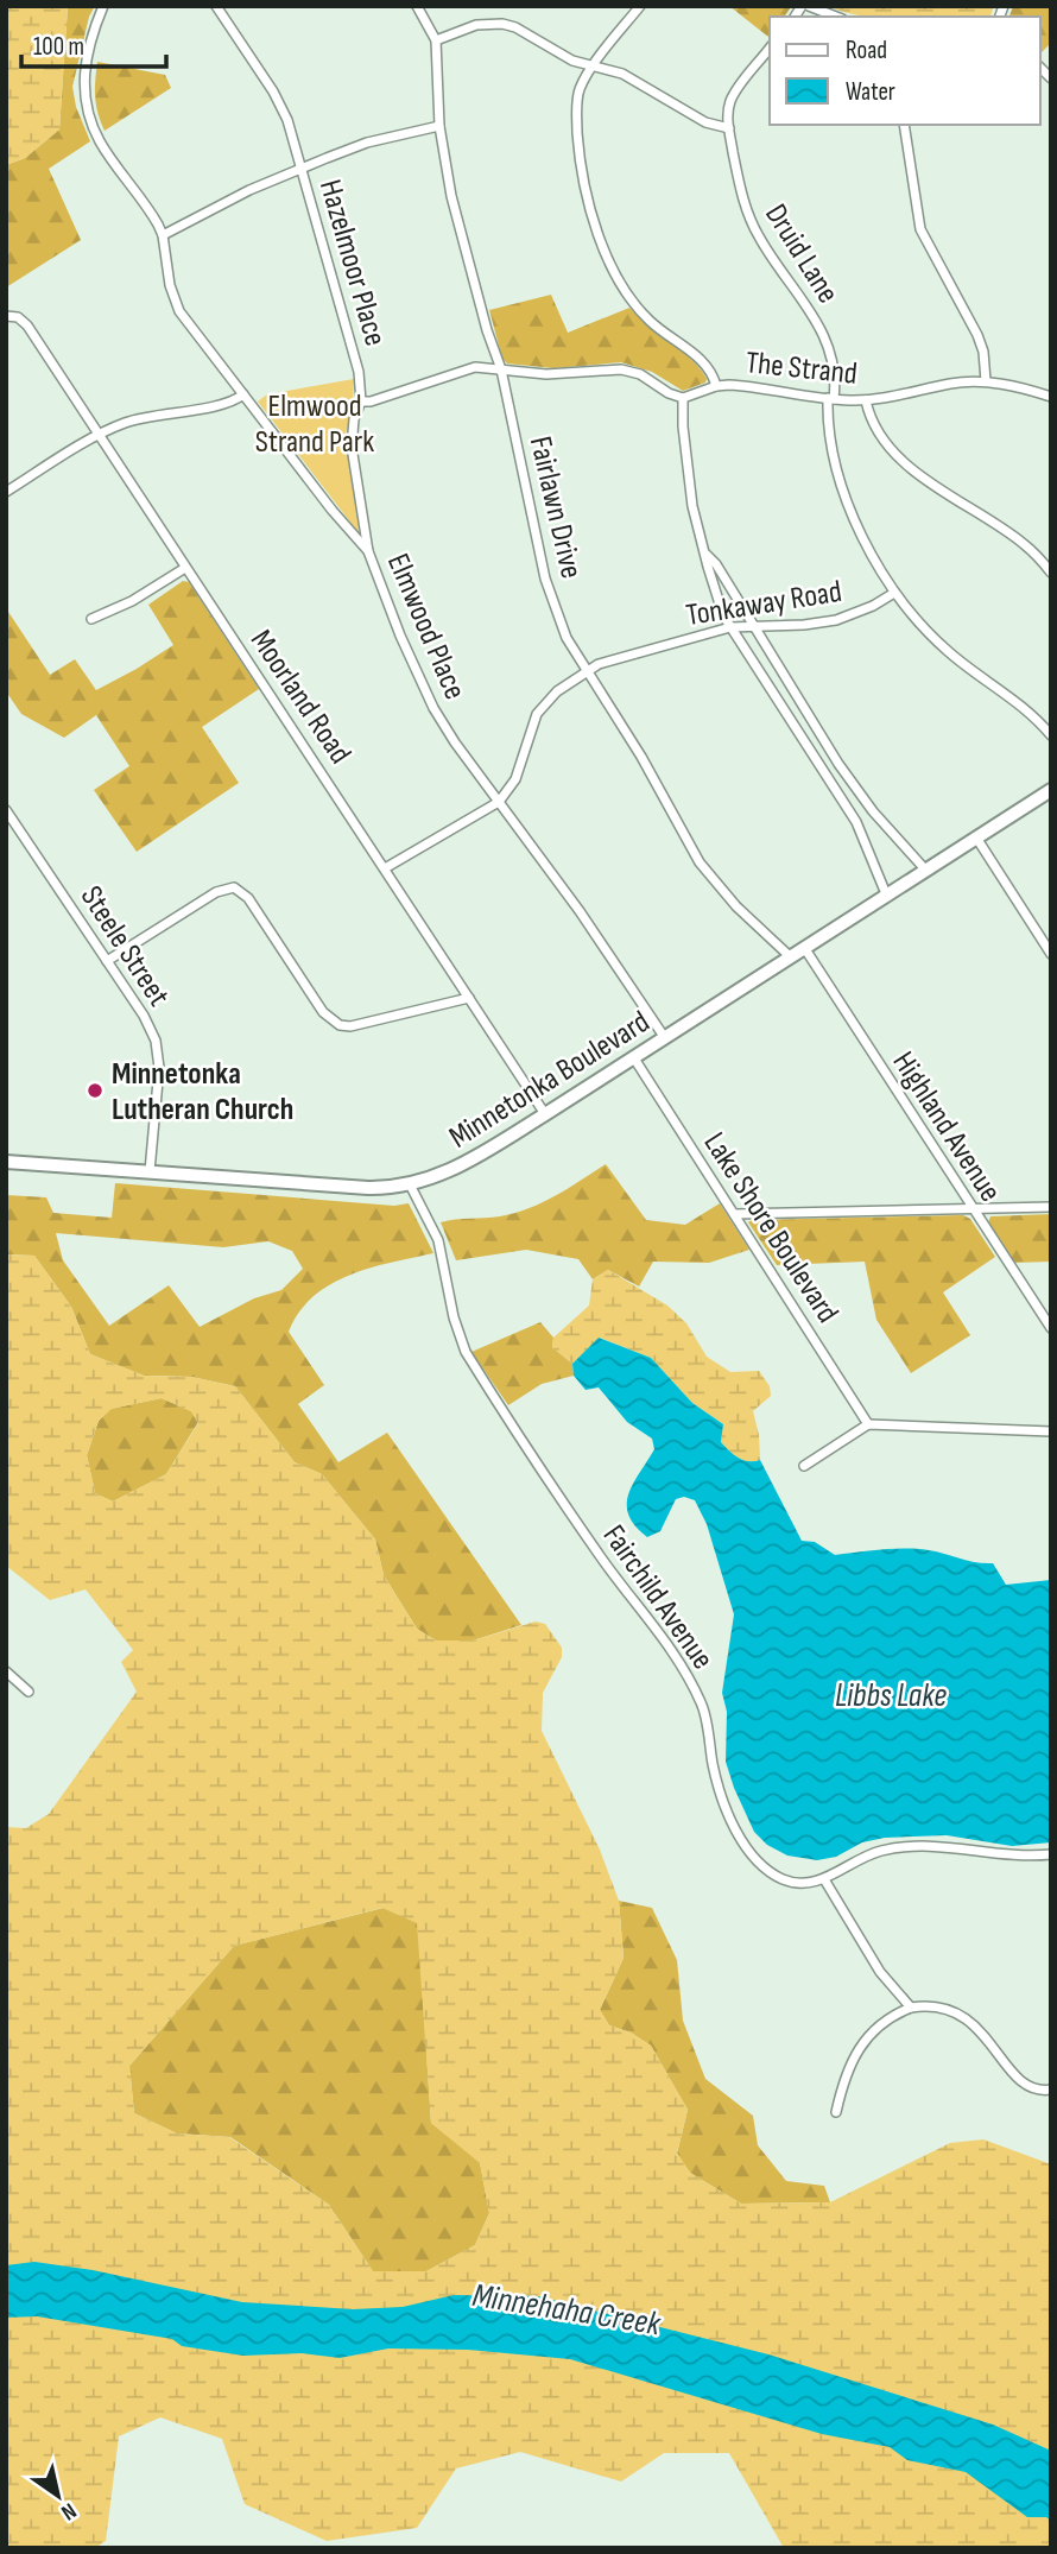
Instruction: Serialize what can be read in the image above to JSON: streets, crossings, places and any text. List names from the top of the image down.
{
  "streets": {
    "main road": ["Minnetonka Boulevard"],
    "street": [
      "Druid Lane",
      "Hazelmoor Place",
      "The Strand",
      "Fairlawn Drive",
      "Tonkaway Road",
      "Elmwood Place",
      "Moorland Road",
      "Steele Street",
      "Highland Avenue",
      "Lake Shore Boulevard",
      "Fairchild Avenue"
    ]
  },
  "crossings": [
    ["Druid Lane", "The Strand"],
    ["Druid Lane", "Tonkaway Road"],
    ["Hazelmoor Place", "Elmwood Place"],
    ["Fairlawn Drive", "Tonkaway Road"],
    ["Fairlawn Drive", "Minnetonka Boulevard"],
    ["Tonkaway Road", "Elmwood Place"],
    ["Tonkaway Road", "Moorland Road"],
    ["Elmwood Place", "Minnetonka Boulevard"],
    ["Moorland Road", "Minnetonka Boulevard"],
    ["Steele Street", "Minnetonka Boulevard"],
    ["Minnetonka Boulevard", "Highland Avenue"],
    ["Minnetonka Boulevard", "Lake Shore Boulevard"],
    ["Minnetonka Boulevard", "Fairchild Avenue"]
  ],
  "water": ["Libbs Lake", "Minnehaha Creek"],
  "parks": ["Elmwood Strand Park"],
  "places": ["Minnetonka Lutheran Church"],
  "legend": ["Road", "Water"],
  "scale_bar": "100 m",
  "north": "bottom right"
}
